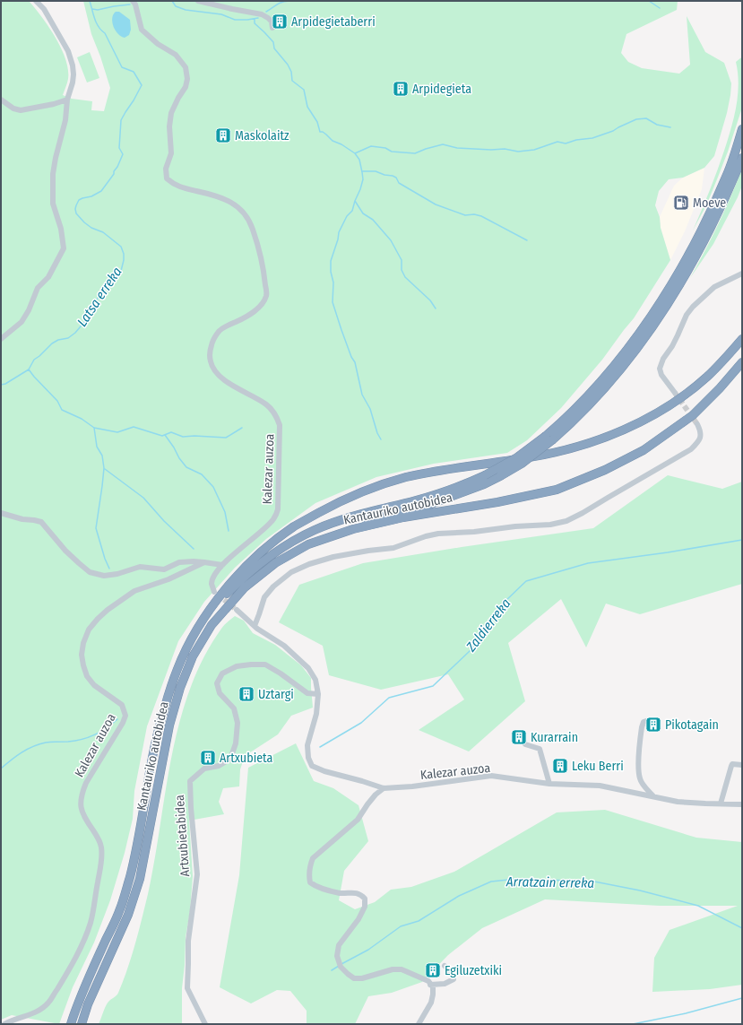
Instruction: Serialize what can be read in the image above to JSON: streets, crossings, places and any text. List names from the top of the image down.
{
  "streets": {
    "highway": ["Kantauriko autobidea"],
    "street": ["Kalezar auzoa", "Artxubietabidea"]
  },
  "crossings": [
    ["Kalezar auzoa", "Artxubietabidea"]
  ],
  "water": ["Latsa erreka", "Zaldierreka", "Arratzain erreka"],
  "places": {
    "building": [
      "Arpidegietaberri",
      "Arpidegieta",
      "Maskolaitz",
      "Uztargi",
      "Pikotagain",
      "Kurarrain",
      "Artxubieta",
      "Leku Berri",
      "Egiluzetxiki"
    ],
    "fuel station": ["Moeve"]
  }
}
